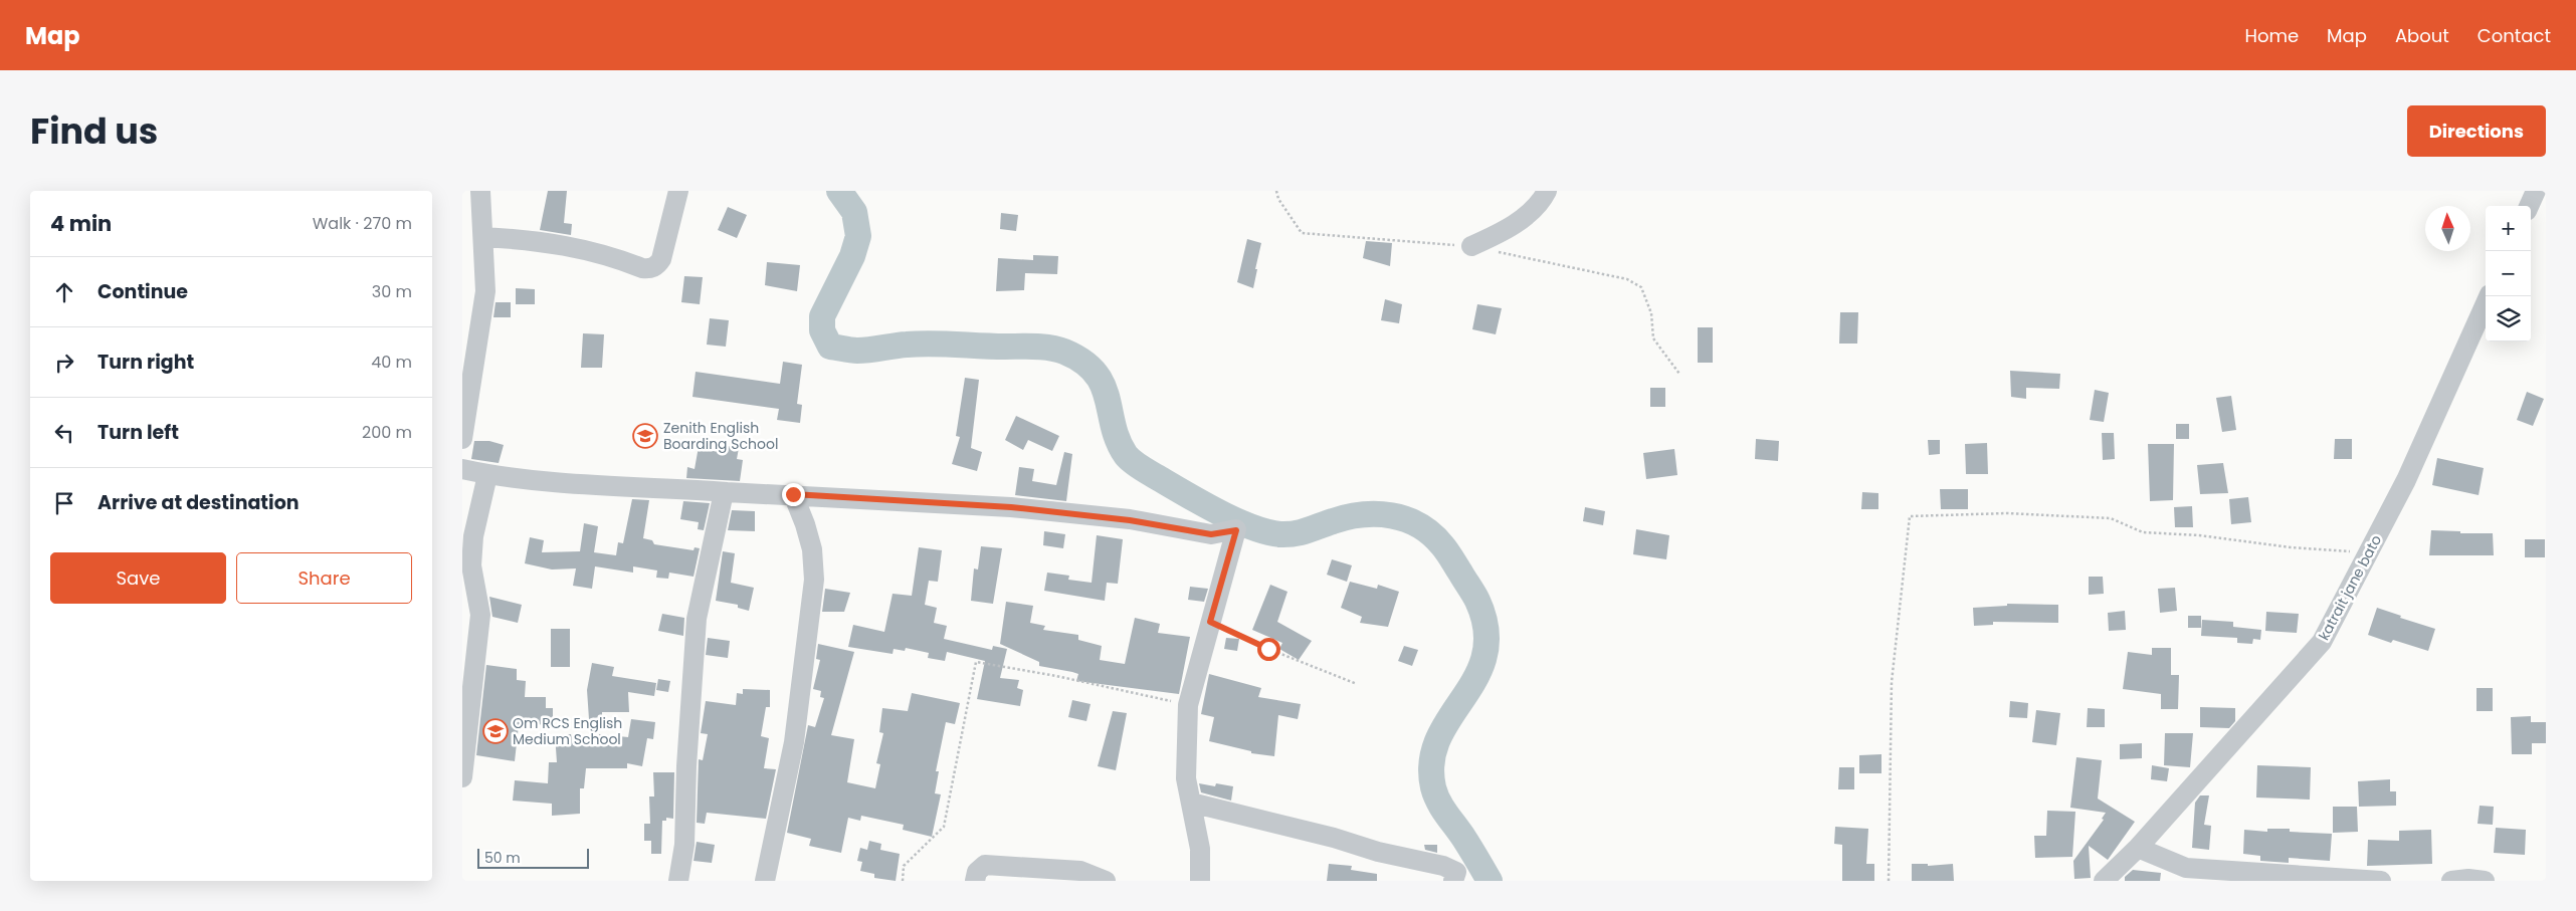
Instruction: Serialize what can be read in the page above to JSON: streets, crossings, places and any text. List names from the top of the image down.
{
  "streets": {
    "street": ["katrait jane bato"]
  },
  "places": {
    "school or university": ["Zenith English Boarding School", "Om RCS English Medium School"]
  },
  "scale_bar": "50 m",
  "north": "top",
  "page": {
    "header": "Map",
    "nav": [
      "Home",
      "Map",
      "About",
      "Contact"
    ],
    "title": "Find us",
    "buttons": [
      "Directions",
      ["Save", "Share"]
    ],
    "heading": ["4 min", "Walk · 270 m"],
    "map_buttons": ["+", "−"],
    "list": [
      ["Continue", "30 m"],
      ["Turn right", "40 m"],
      ["Turn left", "200 m"],
      "Arrive at destination"
    ],
    "scale": "50 m"
  }
}
